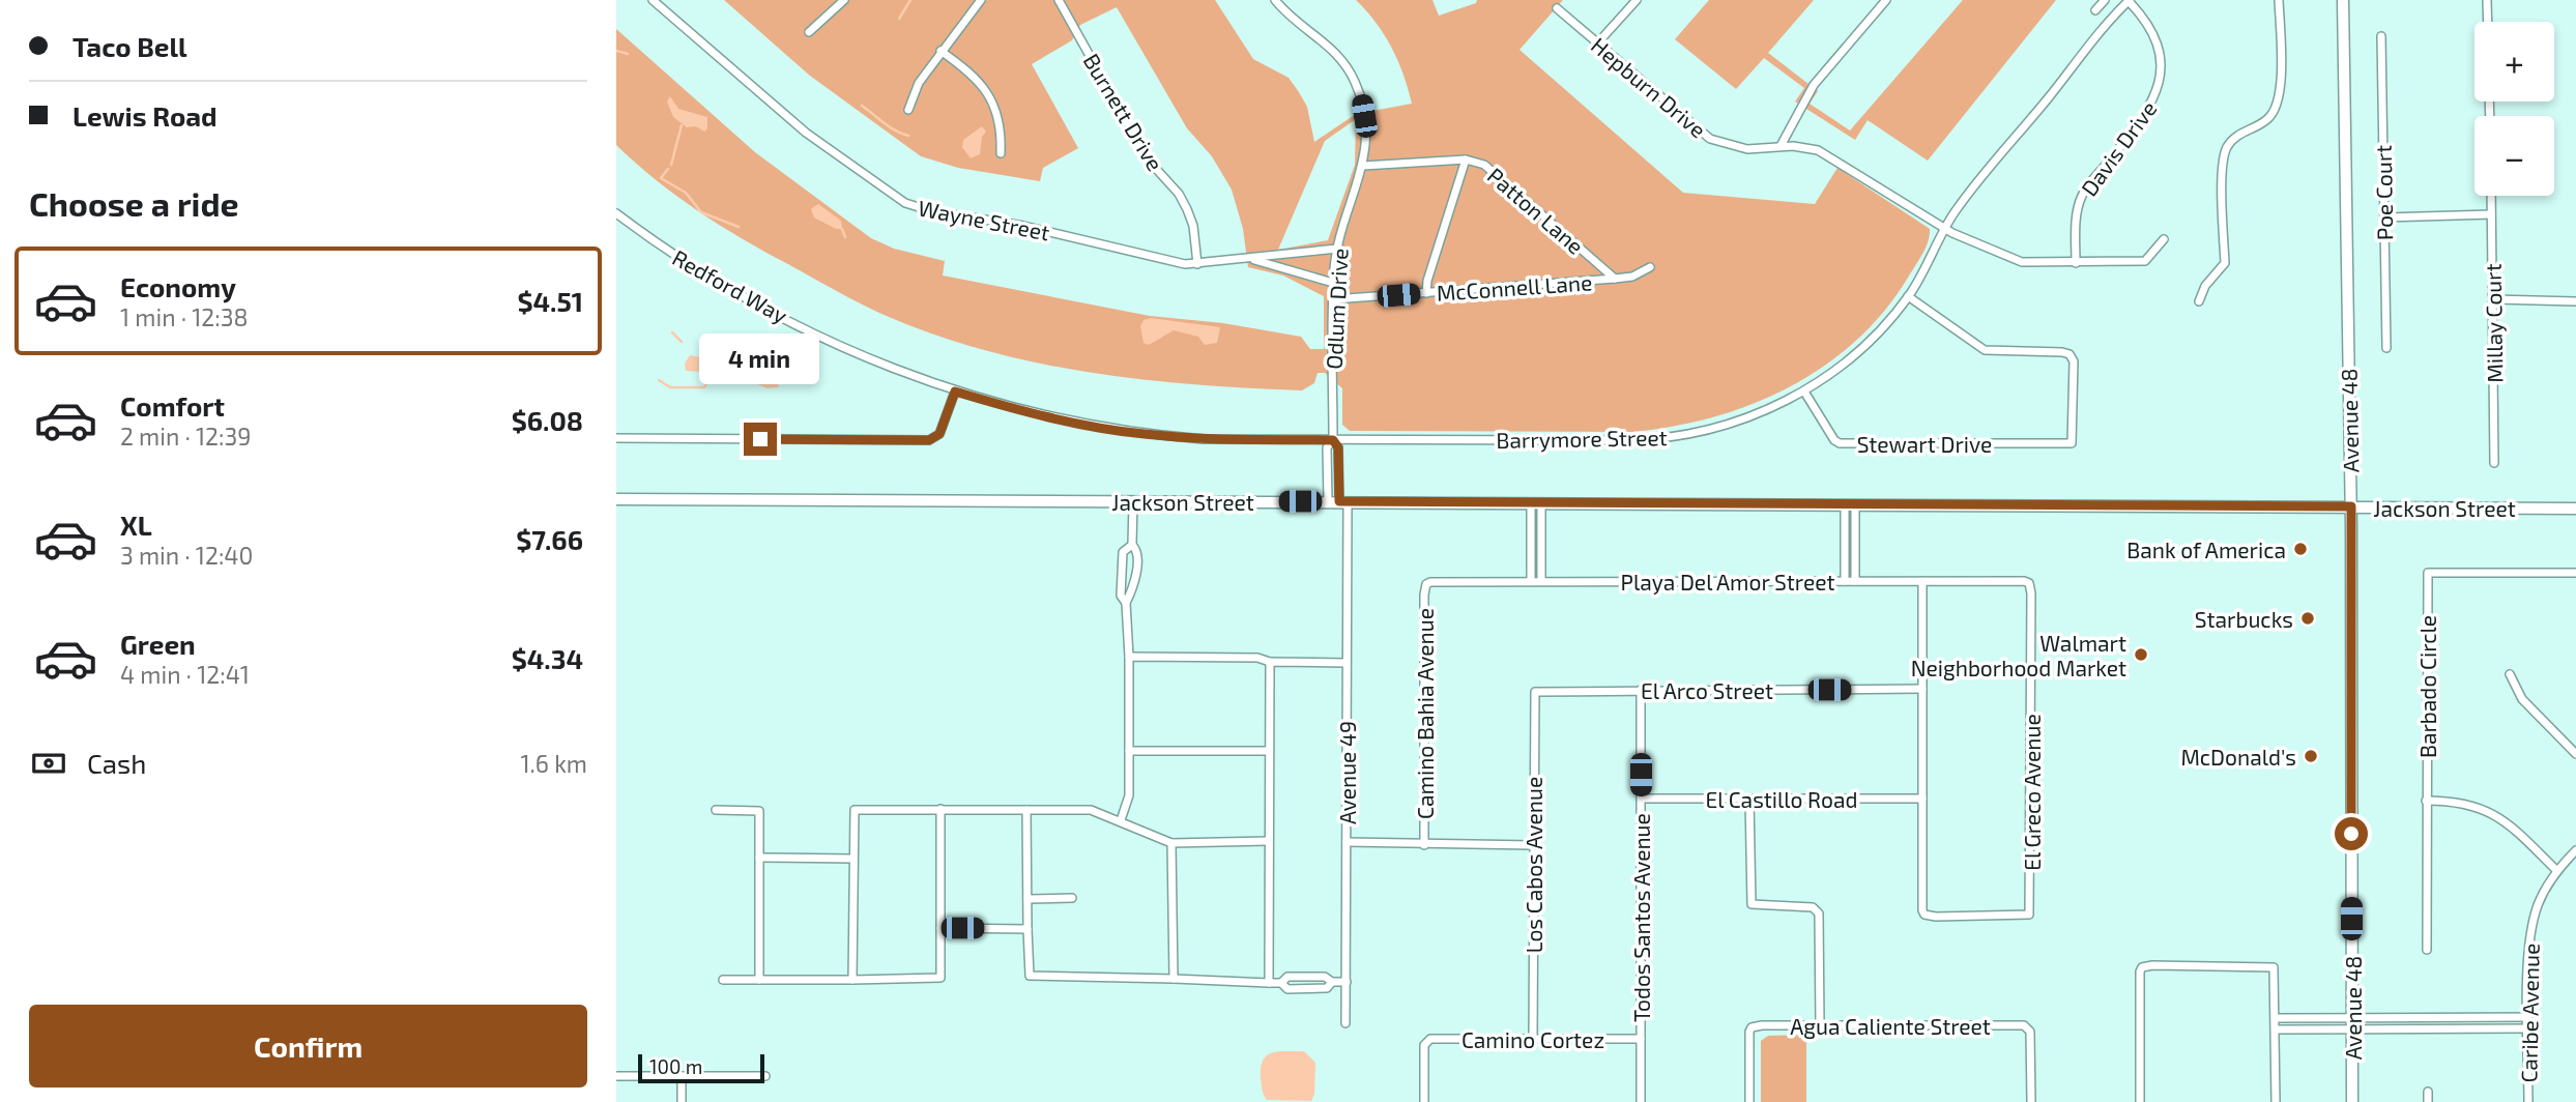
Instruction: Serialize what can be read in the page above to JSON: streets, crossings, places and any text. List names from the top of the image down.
{
  "streets": {
    "main road": ["Avenue 48", "Jackson Street"],
    "street": [
      "Hepburn Drive",
      "Burnett Drive",
      "Davis Drive",
      "Poe Court",
      "Patton Lane",
      "Wayne Street",
      "Redford Way",
      "McConnell Lane",
      "Odlum Drive",
      "Millay Court",
      "Barrymore Street",
      "Stewart Drive",
      "Playa Del Amor Street",
      "Barbado Circle",
      "El Arco Street",
      "Camino Bahia Avenue",
      "Avenue 49",
      "El Greco Avenue",
      "El Castillo Road",
      "Los Cabos Avenue",
      "Todos Santos Avenue",
      "Caribe Avenue",
      "Agua Caliente Street",
      "Camino Cortez"
    ]
  },
  "crossings": [
    ["Hepburn Drive", "Davis Drive"],
    ["Hepburn Drive", "Barrymore Street"],
    ["Burnett Drive", "Wayne Street"],
    ["Davis Drive", "Barrymore Street"],
    ["Patton Lane", "McConnell Lane"],
    ["Patton Lane", "Odlum Drive"],
    ["Wayne Street", "Odlum Drive"],
    ["Redford Way", "Barrymore Street"],
    ["McConnell Lane", "Odlum Drive"],
    ["Odlum Drive", "Barrymore Street"],
    ["Odlum Drive", "Jackson Street"],
    ["Odlum Drive", "Avenue 49"],
    ["Avenue 48", "Jackson Street"],
    ["Barrymore Street", "Stewart Drive"],
    ["Jackson Street", "Avenue 49"],
    ["Playa Del Amor Street", "Camino Bahia Avenue"],
    ["Playa Del Amor Street", "El Greco Avenue"],
    ["El Arco Street", "Los Cabos Avenue"],
    ["El Arco Street", "Todos Santos Avenue"],
    ["El Greco Avenue", "El Castillo Road"],
    ["El Castillo Road", "Todos Santos Avenue"],
    ["Los Cabos Avenue", "Camino Cortez"],
    ["Todos Santos Avenue", "Camino Cortez"]
  ],
  "places": [
    "Bank of America",
    "Starbucks",
    "Walmart Neighborhood Market",
    "McDonald's"
  ],
  "scale_bar": "100 m",
  "page": {
    "banner": ["Taco Bell", "Lewis Road"],
    "map_buttons": ["+", "−"],
    "heading": "Choose a ride",
    "list": [
      {
        "name": "Economy",
        "note": "1 min · 12:38",
        "value": "$4.51"
      },
      {
        "name": "Comfort",
        "note": "2 min · 12:39",
        "value": "$6.08"
      },
      {
        "name": "XL",
        "note": "3 min · 12:40",
        "value": "$7.66"
      },
      {
        "name": "Green",
        "note": "4 min · 12:41",
        "value": "$4.34"
      }
    ],
    "bubble": "4 min",
    "pay": ["Cash", "1.6 km"],
    "buttons": "Confirm",
    "scale": "100 m"
  }
}
